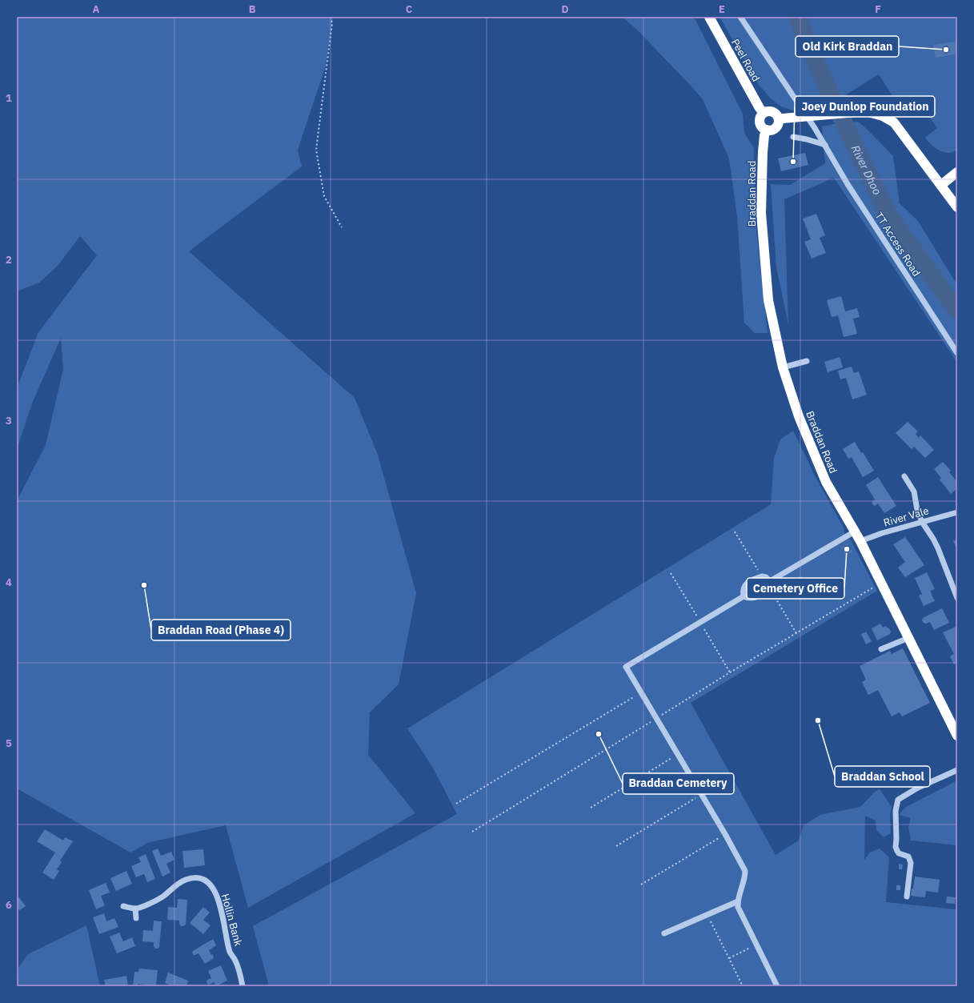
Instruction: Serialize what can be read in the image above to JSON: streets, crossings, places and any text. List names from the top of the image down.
{
  "streets": {
    "highway": ["Peel Road", "Braddan Road"],
    "street": ["TT Access Road", "River Vale", "Hollin Bank"]
  },
  "crossings": [
    ["Peel Road", "Braddan Road"],
    ["Braddan Road", "River Vale"]
  ],
  "water": ["River Dhoo"],
  "places": [
    "Old Kirk Braddan",
    "Joey Dunlop Foundation",
    "Cemetery Office",
    "Braddan Road (Phase 4)",
    "Braddan School",
    "Braddan Cemetery"
  ],
  "grid": {
    "columns": [
      "A",
      "B",
      "C",
      "D",
      "E",
      "F"
    ],
    "rows": [
      "1",
      "2",
      "3",
      "4",
      "5",
      "6"
    ]
  }
}
